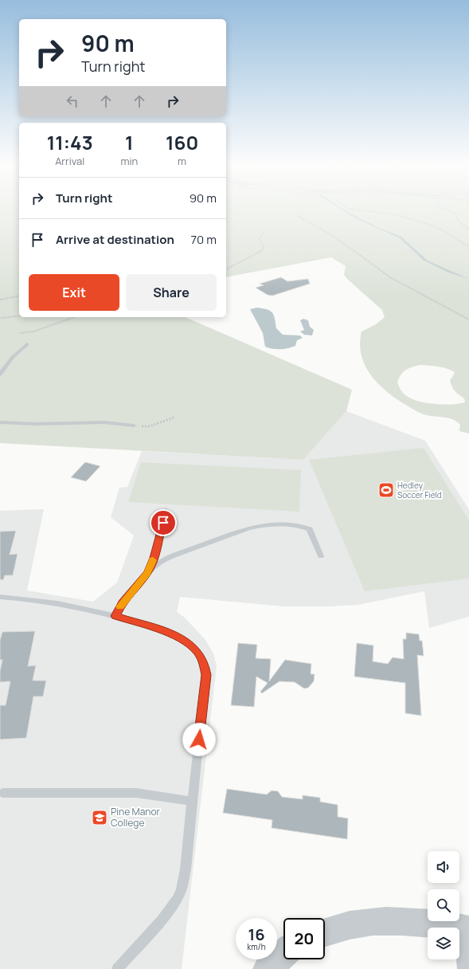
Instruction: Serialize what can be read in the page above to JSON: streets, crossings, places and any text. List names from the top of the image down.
{
  "places": {
    "sports": ["Hedley Soccer Field"],
    "school or university": ["Pine Manor College"]
  },
  "page": {
    "turn": ["90 m", "Turn right"],
    "eta": [
      "11:43",
      "Arrival",
      "1",
      "min",
      "160",
      "m"
    ],
    "list": [
      {
        "name": "Turn right",
        "value": "90 m"
      },
      {
        "name": "Arrive at destination",
        "value": "70 m"
      }
    ],
    "buttons": ["Exit", "Share"],
    "speed": "16 km/h",
    "limit": "20"
  }
}
